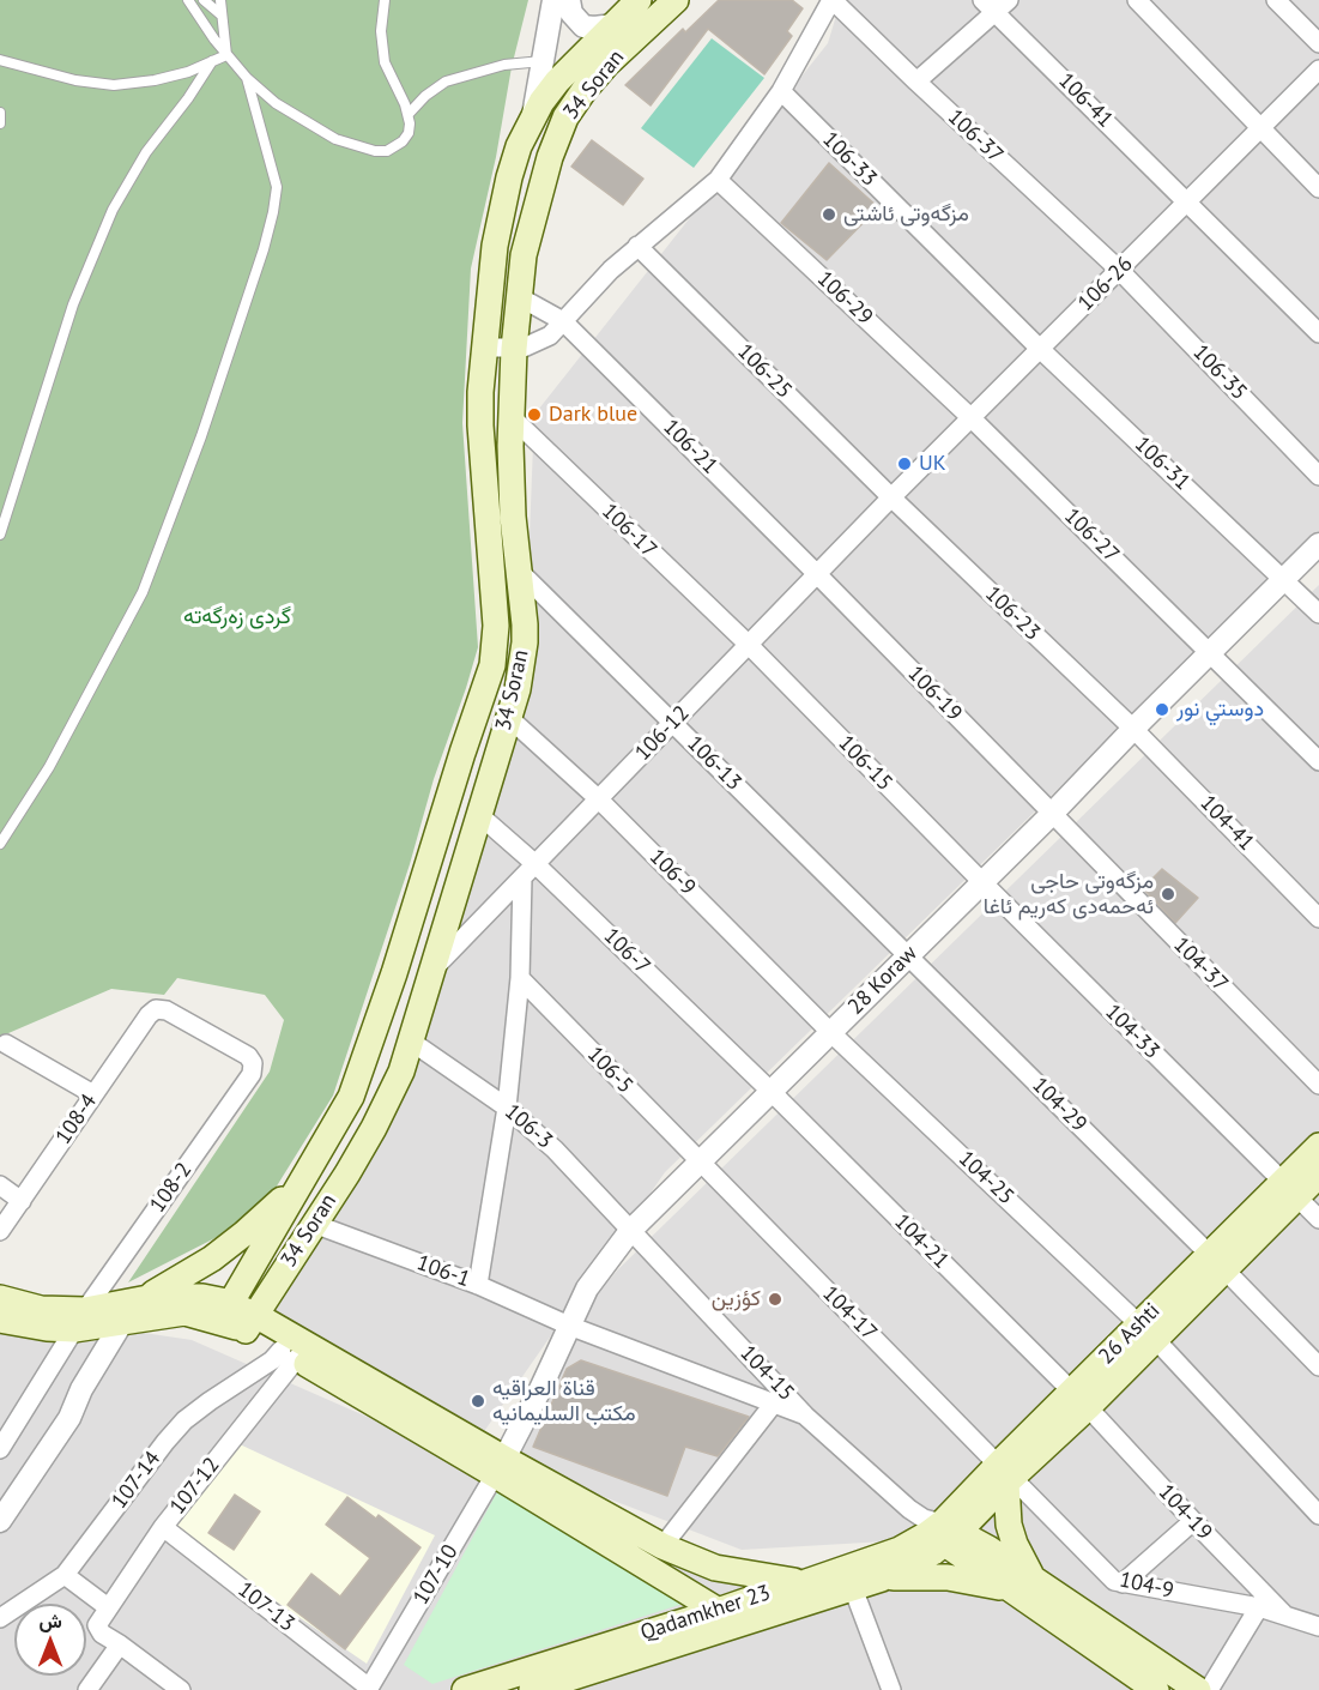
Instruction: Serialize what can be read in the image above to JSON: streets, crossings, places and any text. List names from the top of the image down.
{
  "streets": {
    "main road": ["34 Soran", "26 Ashti", "Qadamkher 23"],
    "street": [
      "106-41",
      "106-37",
      "106-33",
      "106-26",
      "106-29",
      "106-25",
      "106-35",
      "106-21",
      "106-31",
      "106-17",
      "106-27",
      "106-23",
      "106-19",
      "106-12",
      "106-13",
      "106-15",
      "104-41",
      "106-9",
      "106-7",
      "104-37",
      "28 Koraw",
      "104-33",
      "106-5",
      "104-29",
      "108-4",
      "106-3",
      "104-25",
      "108-2",
      "104-21",
      "106-1",
      "104-17",
      "104-15",
      "107-14",
      "107-12",
      "104-19",
      "107-10",
      "104-9",
      "107-13"
    ]
  },
  "crossings": [
    ["34 Soran", "106-21"],
    ["34 Soran", "106-17"],
    ["34 Soran", "106-12"],
    ["34 Soran", "106-13"],
    ["34 Soran", "106-9"],
    ["34 Soran", "106-7"],
    ["34 Soran", "106-3"],
    ["34 Soran", "106-1"],
    ["106-41", "106-26"],
    ["106-37", "106-26"],
    ["106-37", "106-35"],
    ["106-33", "106-26"],
    ["106-33", "106-31"],
    ["106-26", "106-29"],
    ["106-26", "106-25"],
    ["106-26", "106-35"],
    ["106-26", "106-31"],
    ["106-26", "106-27"],
    ["106-26", "106-23"],
    ["106-26", "106-12"],
    ["106-29", "106-27"],
    ["106-25", "106-23"],
    ["106-25", "106-12"],
    ["106-21", "106-19"],
    ["106-21", "106-12"],
    ["106-31", "28 Koraw"],
    ["106-17", "106-12"],
    ["106-17", "106-15"],
    ["106-27", "28 Koraw"],
    ["106-23", "106-12"],
    ["106-23", "104-41"],
    ["106-23", "28 Koraw"],
    ["106-19", "106-12"],
    ["106-19", "104-37"],
    ["106-19", "28 Koraw"],
    ["106-12", "106-13"],
    ["106-12", "106-15"],
    ["106-12", "106-9"],
    ["106-12", "106-7"],
    ["106-13", "28 Koraw"],
    ["106-13", "104-29"],
    ["106-15", "28 Koraw"],
    ["106-15", "104-33"],
    ["104-41", "28 Koraw"],
    ["106-9", "28 Koraw"],
    ["106-9", "104-25"],
    ["106-7", "28 Koraw"],
    ["106-7", "104-21"],
    ["104-37", "28 Koraw"],
    ["28 Koraw", "104-33"],
    ["28 Koraw", "106-5"],
    ["28 Koraw", "104-29"],
    ["28 Koraw", "106-3"],
    ["28 Koraw", "104-25"],
    ["28 Koraw", "104-21"],
    ["28 Koraw", "106-1"],
    ["28 Koraw", "104-17"],
    ["28 Koraw", "104-15"],
    ["28 Koraw", "107-10"],
    ["104-33", "26 Ashti"],
    ["106-5", "104-17"],
    ["104-29", "26 Ashti"],
    ["108-4", "108-2"],
    ["106-3", "104-15"],
    ["104-25", "26 Ashti"],
    ["104-21", "26 Ashti"],
    ["104-21", "104-19"],
    ["106-1", "104-15"],
    ["104-17", "26 Ashti"],
    ["104-17", "104-9"],
    ["26 Ashti", "104-15"],
    ["26 Ashti", "104-19"],
    ["26 Ashti", "104-9"],
    ["26 Ashti", "Qadamkher 23"],
    ["104-15", "Qadamkher 23"],
    ["107-14", "107-12"],
    ["107-12", "107-13"],
    ["104-19", "104-9"],
    ["107-10", "107-13"]
  ],
  "parks": ["گردی زەرگەتە"],
  "places": [
    "مزگەوتی ئاشتی",
    "Dark blue",
    "UK",
    "دوستي نور",
    "مزگەوتی حاجی ئەحمەدی کەریم ئاغا",
    "كؤزين",
    "قناة العراقيه مكتب السليمانيه"
  ],
  "north": "top"
}
